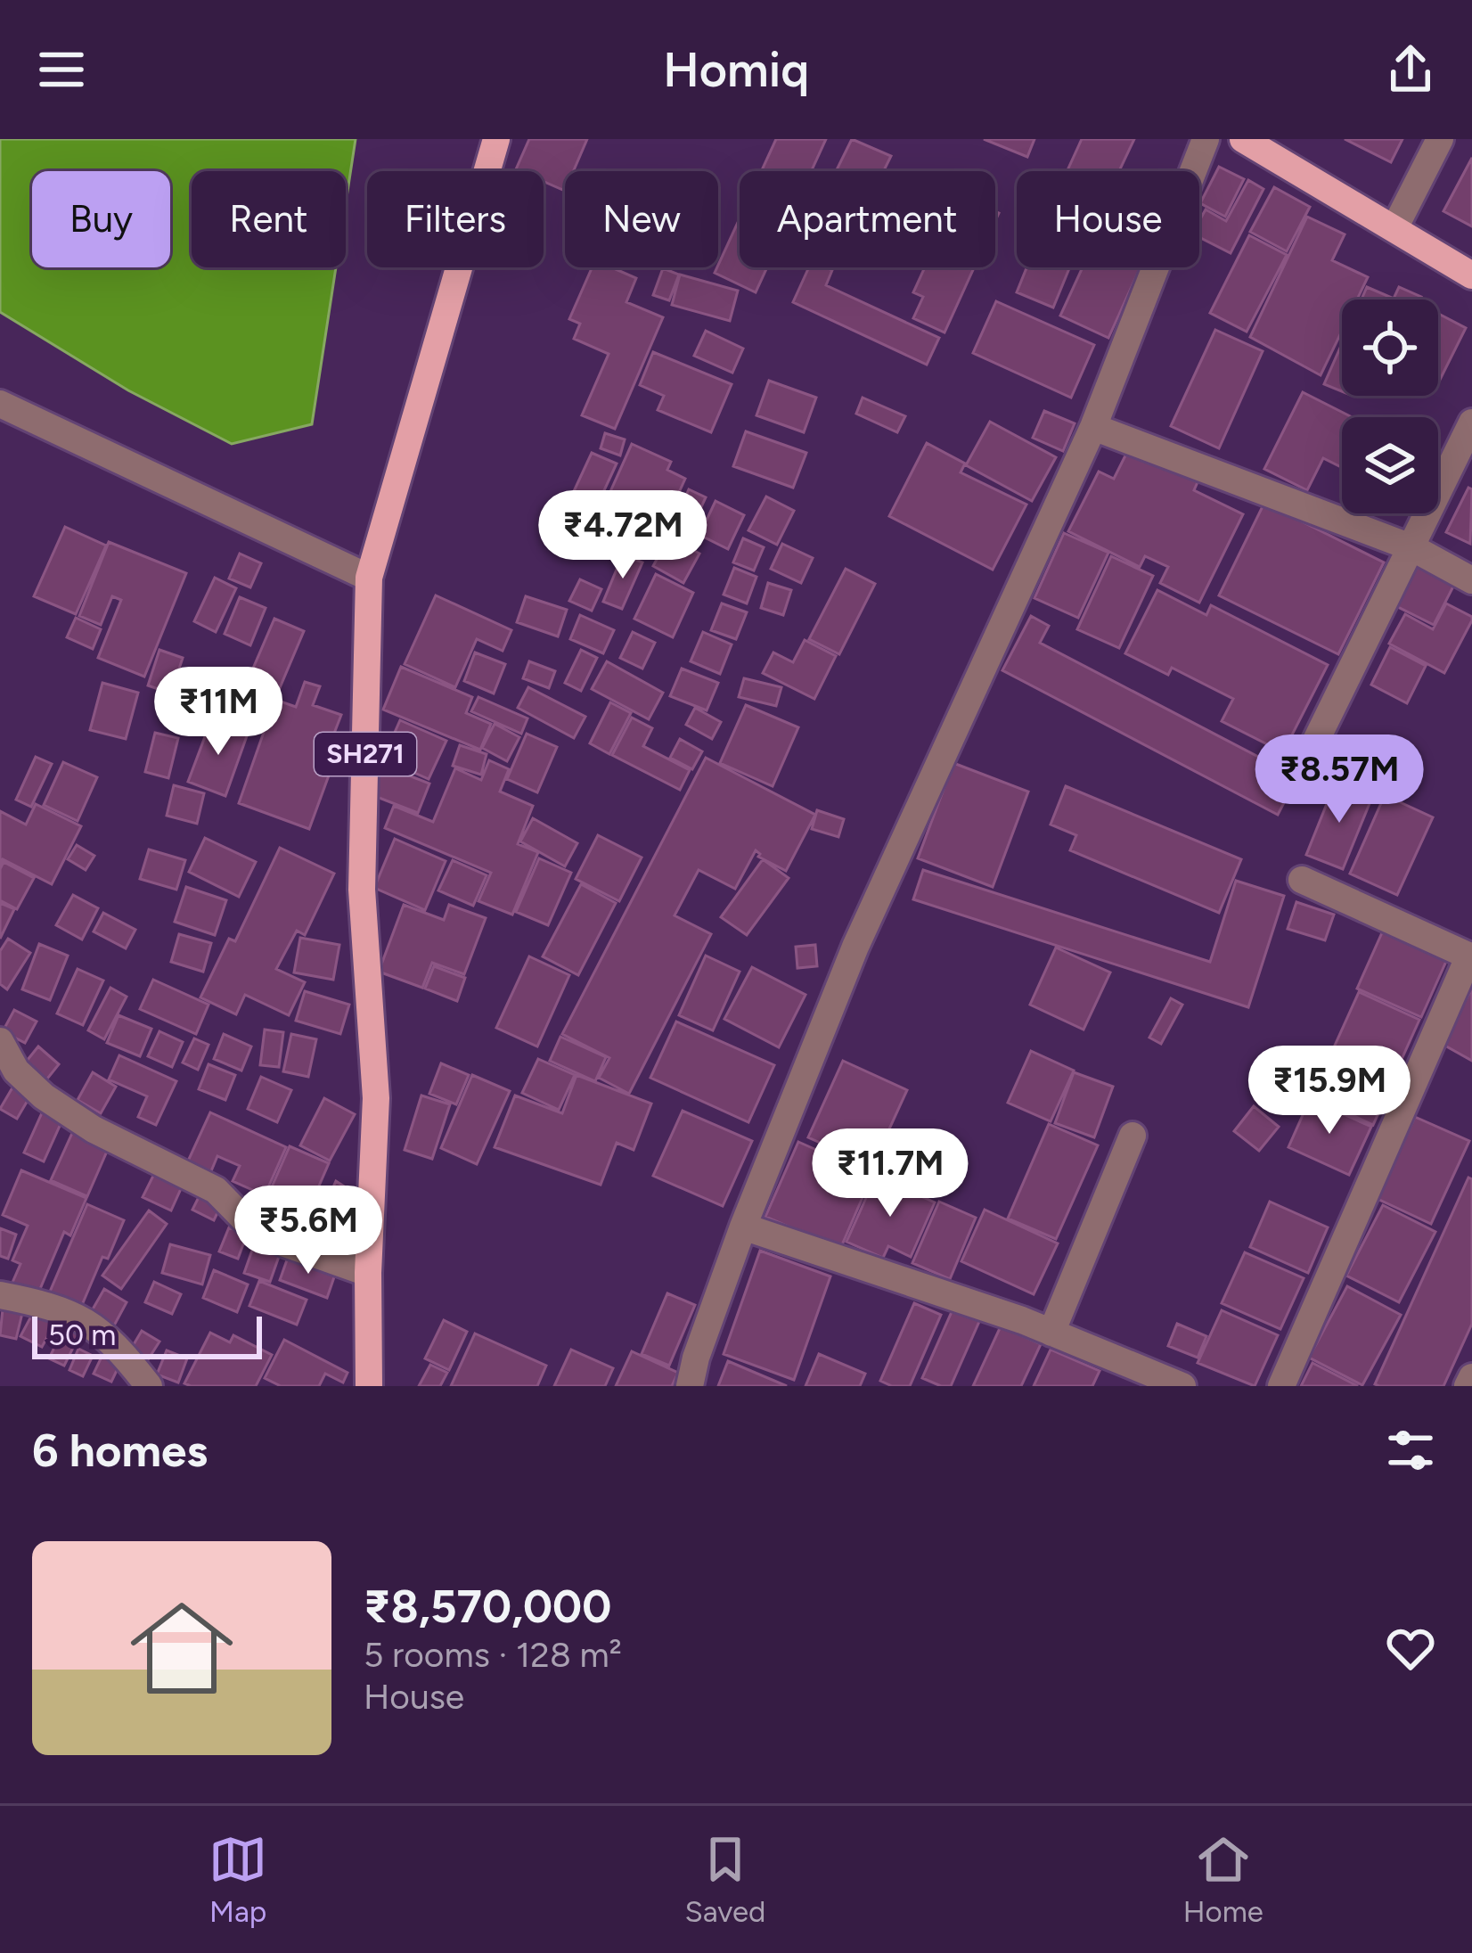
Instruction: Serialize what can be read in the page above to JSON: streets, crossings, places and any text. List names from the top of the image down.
{
  "streets": {
    "main road": ["SH271"]
  },
  "scale_bar": "50 m",
  "page": {
    "header": "Homiq",
    "chip": [
      "Buy",
      "Rent",
      "Filters",
      "New",
      "Apartment",
      "House"
    ],
    "price": [
      "₹4.72M",
      "₹11M",
      "₹8.57M",
      "₹15.9M",
      "₹11.7M",
      "₹5.6M"
    ],
    "scale": "50 m",
    "heading": "6 homes",
    "list": [
      {
        "name": "₹8,570,000",
        "note": "5 rooms · 128 m² · House"
      }
    ],
    "tabs": ["Map", "Saved", "Home"]
  }
}
